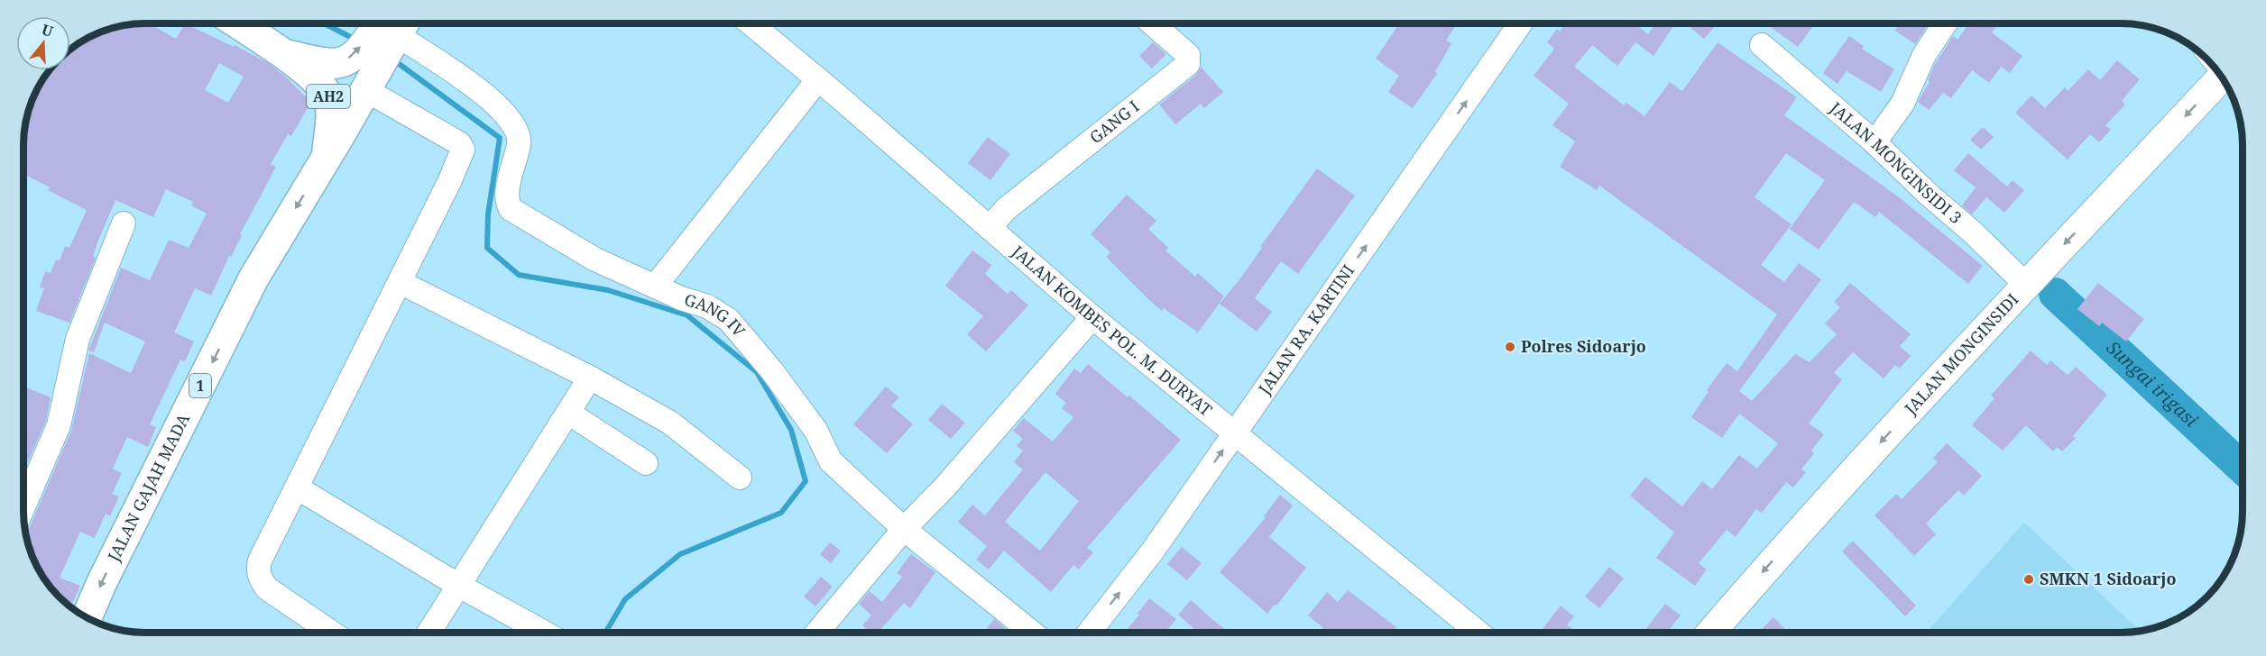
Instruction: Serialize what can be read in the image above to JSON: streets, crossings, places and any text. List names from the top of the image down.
{
  "streets": {
    "highway": ["AH2", "1", "JALAN GAJAH MADA"],
    "main road": ["JALAN MONGINSIDI"],
    "street": [
      "GANG I",
      "JALAN MONGINSIDI 3",
      "GANG IV",
      "JALAN RA. KARTINI",
      "JALAN KOMBES POL. M. DURYAT"
    ]
  },
  "crossings": [
    ["AH2", "1"],
    ["AH2", "JALAN GAJAH MADA"],
    ["GANG I", "JALAN KOMBES POL. M. DURYAT"],
    ["JALAN MONGINSIDI 3", "JALAN MONGINSIDI"],
    ["GANG IV", "1"],
    ["JALAN RA. KARTINI", "JALAN KOMBES POL. M. DURYAT"],
    ["1", "JALAN GAJAH MADA"]
  ],
  "one_way": ["JALAN MONGINSIDI", "JALAN GAJAH MADA"],
  "water": ["Sungai irigasi"],
  "places": ["Polres Sidoarjo", "SMKN 1 Sidoarjo"],
  "north": "top"
}
